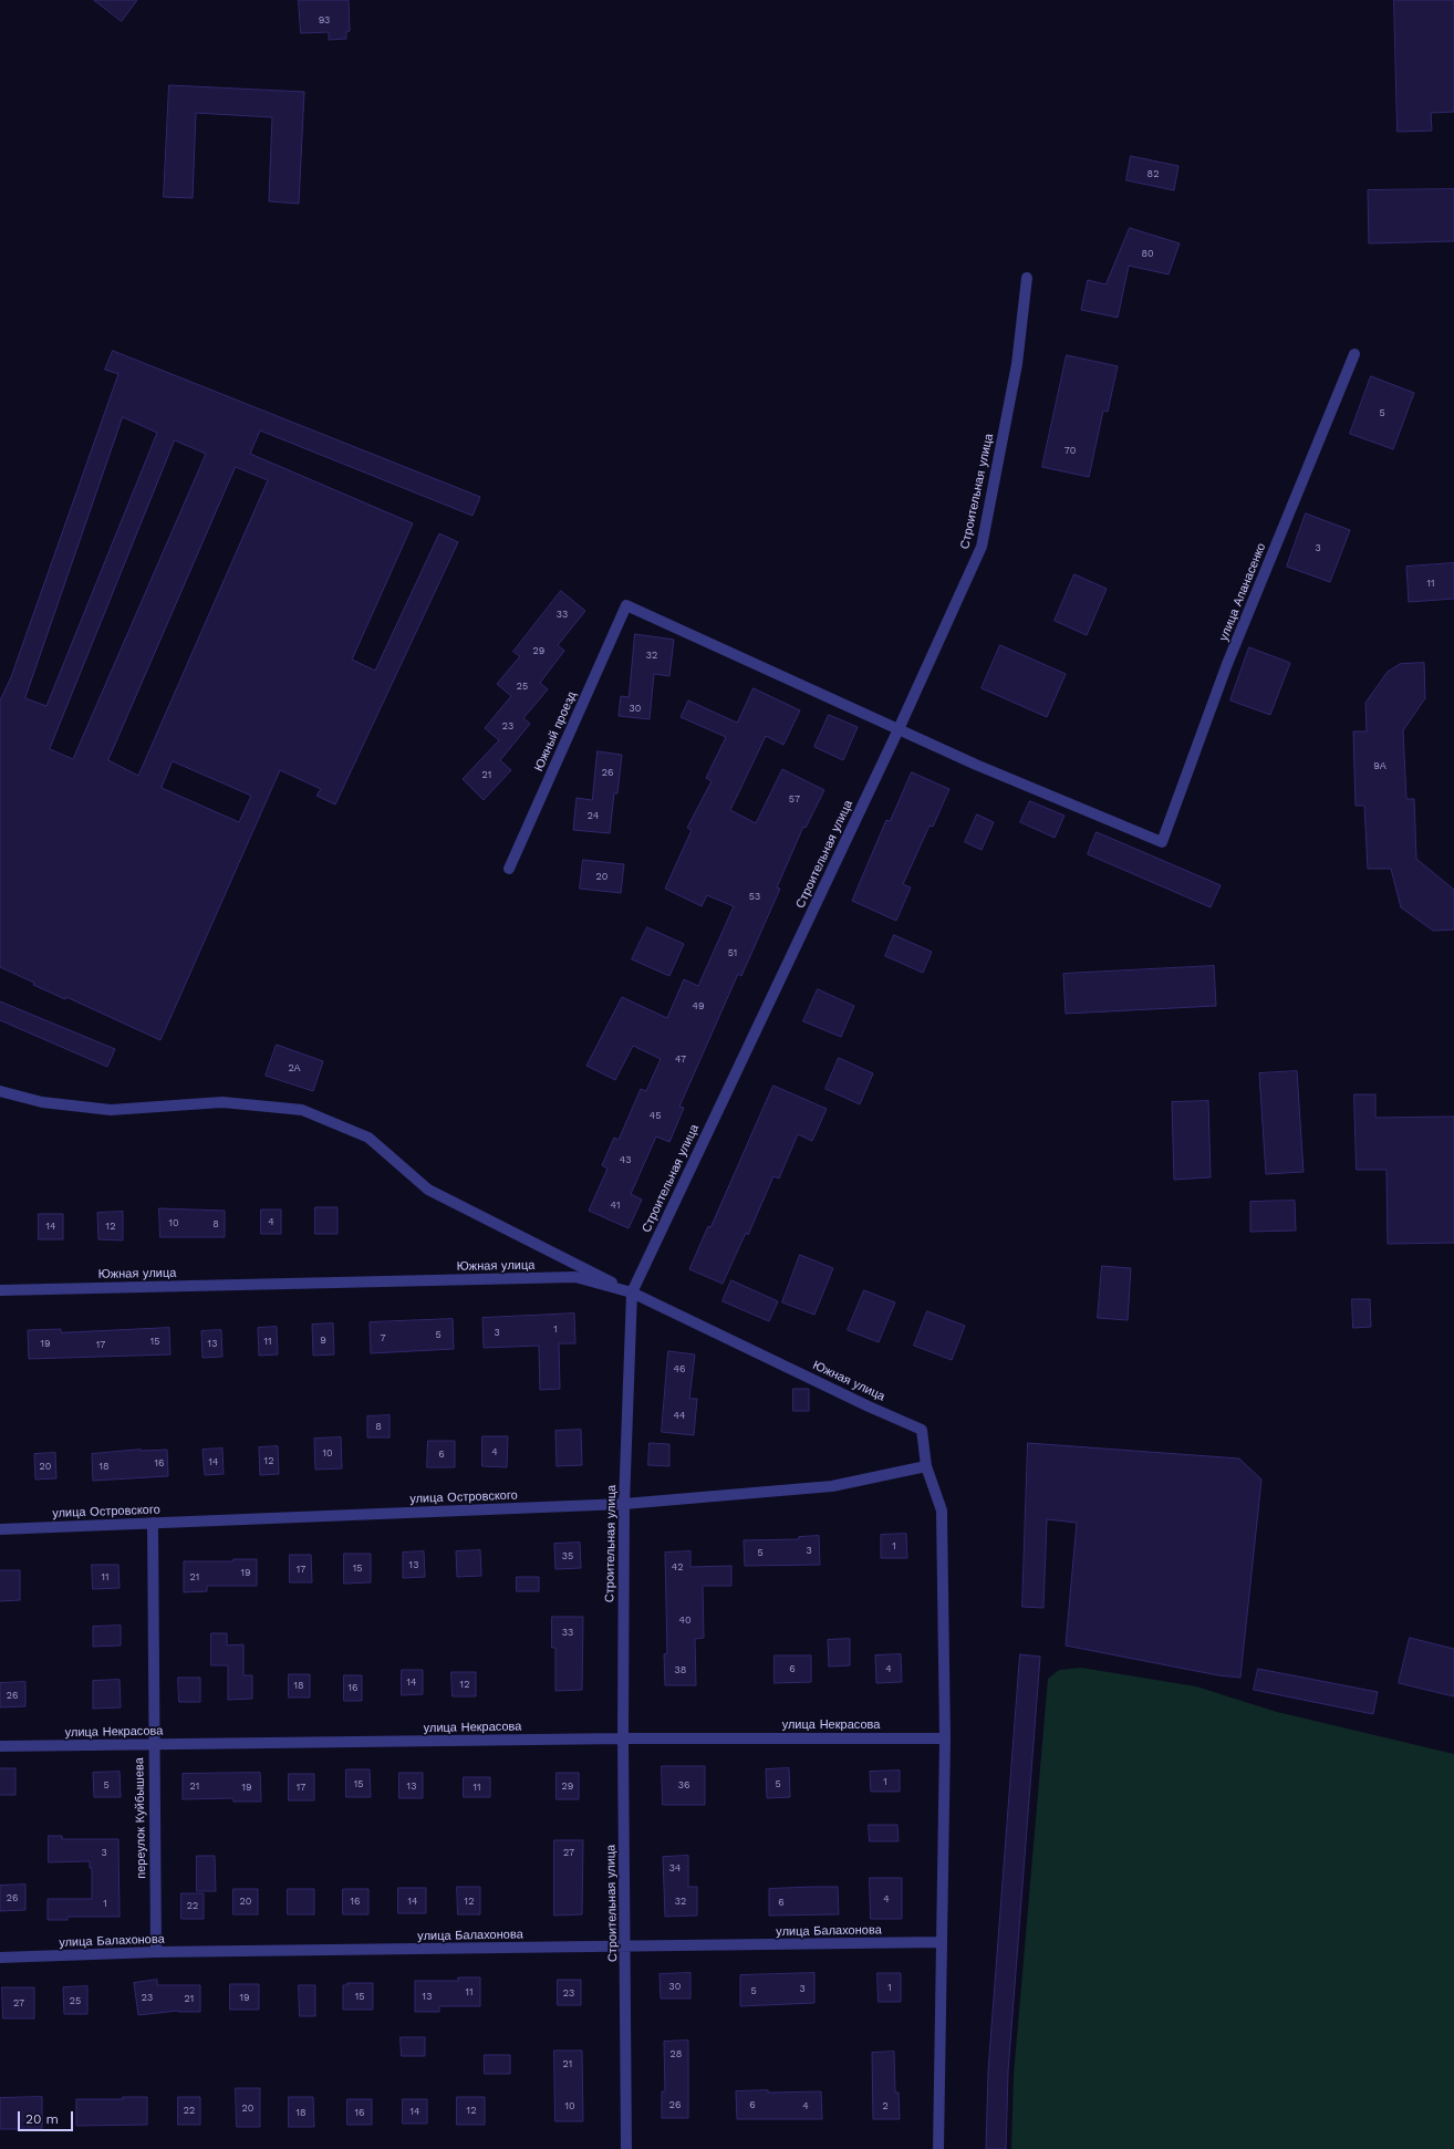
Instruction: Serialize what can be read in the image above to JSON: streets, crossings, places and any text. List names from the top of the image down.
{
  "streets": {
    "street": [
      "Строительная улица",
      "улица Апанасенко",
      "Южный проезд",
      "Южная улица",
      "улица Островского",
      "улица Некрасова",
      "переулок Куйбышева",
      "улица Балахонова"
    ]
  },
  "crossings": [
    ["Строительная улица", "улица Апанасенко"],
    ["Строительная улица", "Южный проезд"],
    ["Строительная улица", "Южная улица"],
    ["Строительная улица", "улица Островского"],
    ["Строительная улица", "улица Некрасова"],
    ["Строительная улица", "улица Балахонова"],
    ["улица Апанасенко", "Южный проезд"],
    ["Южная улица", "улица Островского"],
    ["улица Островского", "переулок Куйбышева"],
    ["улица Некрасова", "переулок Куйбышева"],
    ["переулок Куйбышева", "улица Балахонова"]
  ],
  "house_numbers": [
    "93",
    "82",
    "80",
    "5",
    "70",
    "3",
    "11",
    "33",
    "29",
    "32",
    "25",
    "30",
    "23",
    "9А",
    "26",
    "21",
    "57",
    "24",
    "20",
    "53",
    "51",
    "49",
    "47",
    "2А",
    "45",
    "43",
    "41",
    "4",
    "10",
    "8",
    "14",
    "12",
    "1",
    "3",
    "5",
    "7",
    "9",
    "15",
    "11",
    "19",
    "13",
    "17",
    "46",
    "44",
    "8",
    "4",
    "10",
    "6",
    "12",
    "14",
    "16",
    "20",
    "18",
    "1",
    "3",
    "5",
    "35",
    "13",
    "42",
    "15",
    "17",
    "19",
    "11",
    "21",
    "40",
    "33",
    "6",
    "4",
    "38",
    "14",
    "12",
    "18",
    "16",
    "26",
    "1",
    "15",
    "5",
    "5",
    "36",
    "21",
    "13",
    "29",
    "19",
    "17",
    "11",
    "3",
    "27",
    "34",
    "26",
    "4",
    "20",
    "16",
    "14",
    "12",
    "32",
    "6",
    "1",
    "22",
    "30",
    "1",
    "3",
    "5",
    "11",
    "23",
    "15",
    "13",
    "23",
    "19",
    "21",
    "25",
    "27",
    "28",
    "21",
    "26",
    "6",
    "10",
    "4",
    "2",
    "20",
    "22",
    "12",
    "14",
    "18",
    "16"
  ],
  "scale_bar": "20 m"
}
